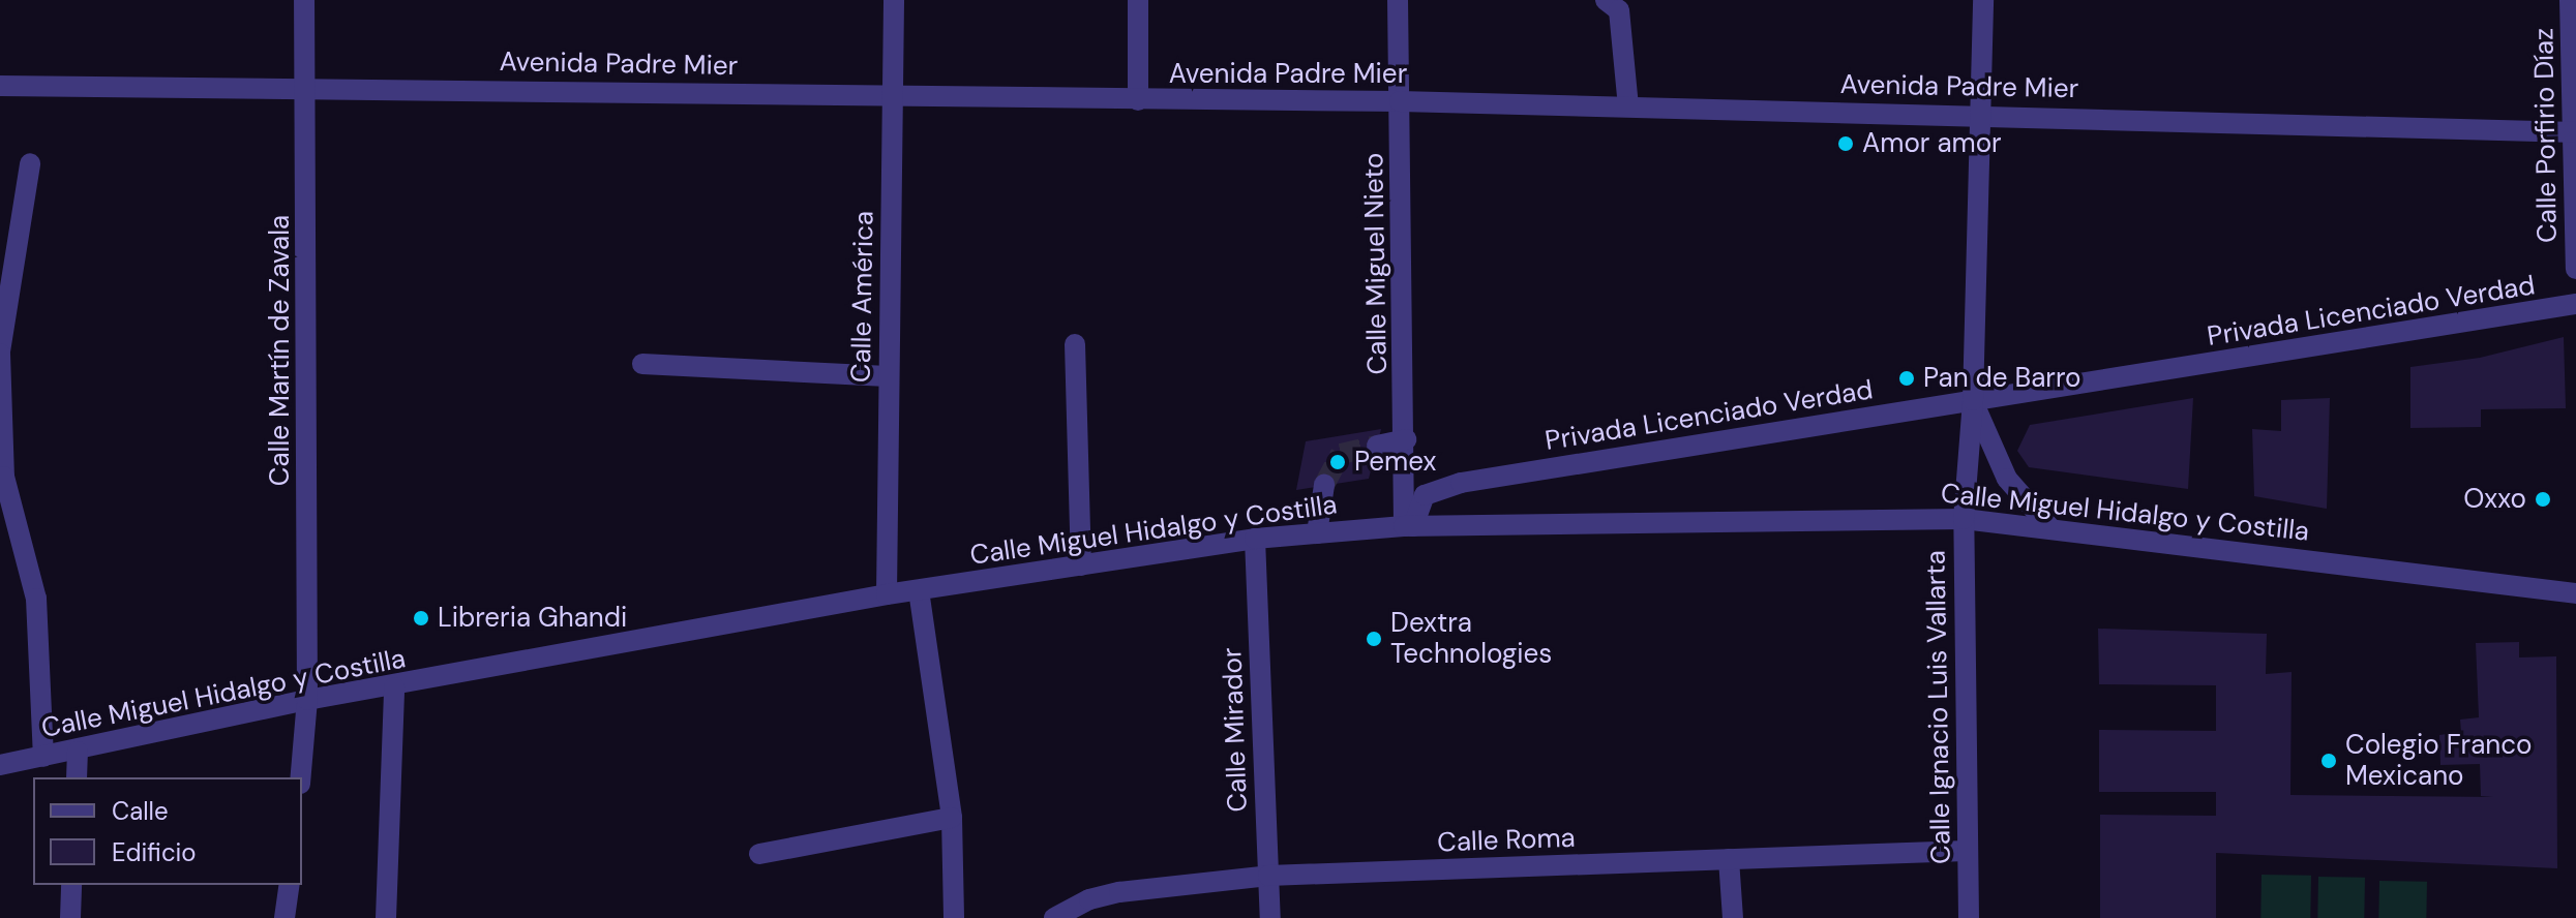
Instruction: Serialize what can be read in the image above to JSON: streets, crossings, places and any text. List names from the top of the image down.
{
  "streets": {
    "street": [
      "Avenida Padre Mier",
      "Calle Porfirio Díaz",
      "Calle Miguel Nieto",
      "Calle América",
      "Privada Licenciado Verdad",
      "Calle Martín de Zavala",
      "Calle Miguel Hidalgo y Costilla",
      "Calle Ignacio Luis Vallarta",
      "Calle Mirador",
      "Calle Roma"
    ]
  },
  "crossings": [
    ["Avenida Padre Mier", "Calle Porfirio Díaz"],
    ["Avenida Padre Mier", "Calle Miguel Nieto"],
    ["Avenida Padre Mier", "Calle América"],
    ["Avenida Padre Mier", "Calle Martín de Zavala"],
    ["Avenida Padre Mier", "Calle Ignacio Luis Vallarta"],
    ["Calle Miguel Nieto", "Privada Licenciado Verdad"],
    ["Calle Miguel Nieto", "Calle Miguel Hidalgo y Costilla"],
    ["Calle América", "Calle Miguel Hidalgo y Costilla"],
    ["Privada Licenciado Verdad", "Calle Miguel Hidalgo y Costilla"],
    ["Privada Licenciado Verdad", "Calle Ignacio Luis Vallarta"],
    ["Calle Martín de Zavala", "Calle Miguel Hidalgo y Costilla"],
    ["Calle Miguel Hidalgo y Costilla", "Calle Ignacio Luis Vallarta"],
    ["Calle Miguel Hidalgo y Costilla", "Calle Mirador"],
    ["Calle Ignacio Luis Vallarta", "Calle Roma"],
    ["Calle Mirador", "Calle Roma"]
  ],
  "places": [
    "Amor amor",
    "Pan de Barro",
    "Pemex",
    "Oxxo",
    "Libreria Ghandi",
    "Dextra Technologies",
    "Colegio Franco Mexicano"
  ],
  "legend": ["Calle", "Edificio"]
}
